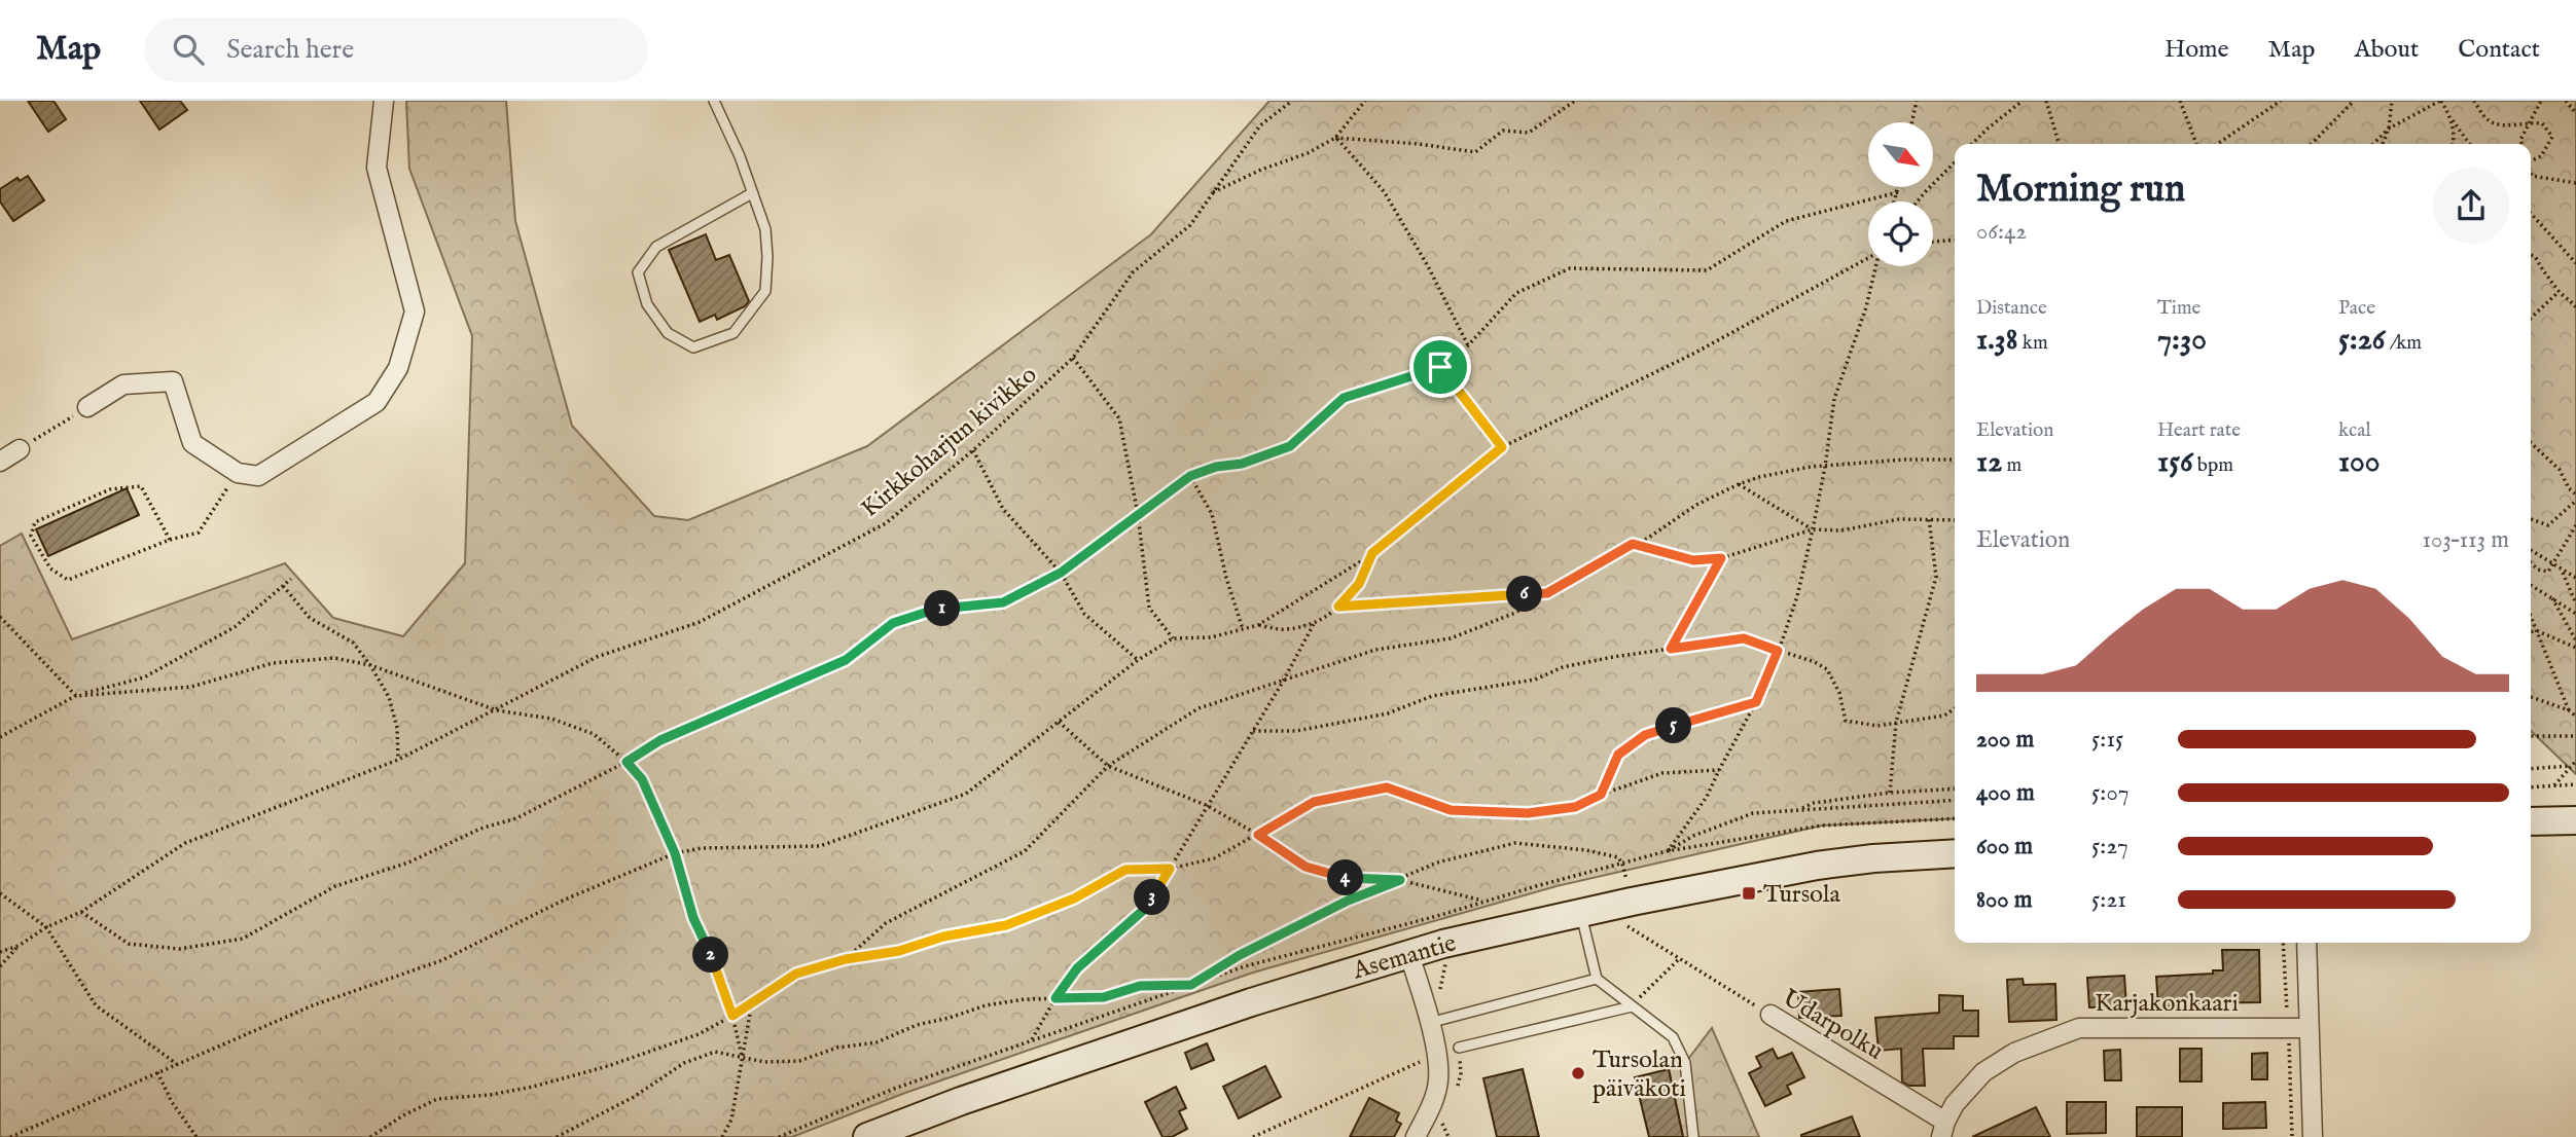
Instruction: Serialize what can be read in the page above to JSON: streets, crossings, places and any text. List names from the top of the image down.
{
  "streets": {
    "main road": ["Asemantie"],
    "street": ["Karjakonkaari", "Udarpolku"],
    "path": ["Kirkkoharjun kivikko"]
  },
  "crossings": [
    ["Asemantie", "Udarpolku"],
    ["Karjakonkaari", "Udarpolku"]
  ],
  "places": {
    "transit": ["Tursola"],
    "other": ["Tursolan päiväkoti"]
  },
  "north": "bottom right",
  "page": {
    "header": "Map",
    "search": "Search here",
    "nav": [
      "Home",
      "Map",
      "About",
      "Contact"
    ],
    "heading": ["Morning run", "06:42"],
    "stats": [
      ["Distance", "1.38 km"],
      ["Time", "7:30"],
      ["Pace", "5:26 /km"],
      ["Elevation", "12 m"],
      ["Heart rate", "156 bpm"],
      ["kcal", "100"]
    ],
    "chart": ["Elevation", "103–113 m"],
    "pins": [
      "6",
      "1",
      "5",
      "4",
      "3",
      "2"
    ],
    "list": [
      {
        "name": "200 m",
        "note": "5:15"
      },
      {
        "name": "400 m",
        "note": "5:07"
      },
      {
        "name": "600 m",
        "note": "5:27"
      },
      {
        "name": "800 m",
        "note": "5:21"
      }
    ]
  }
}
